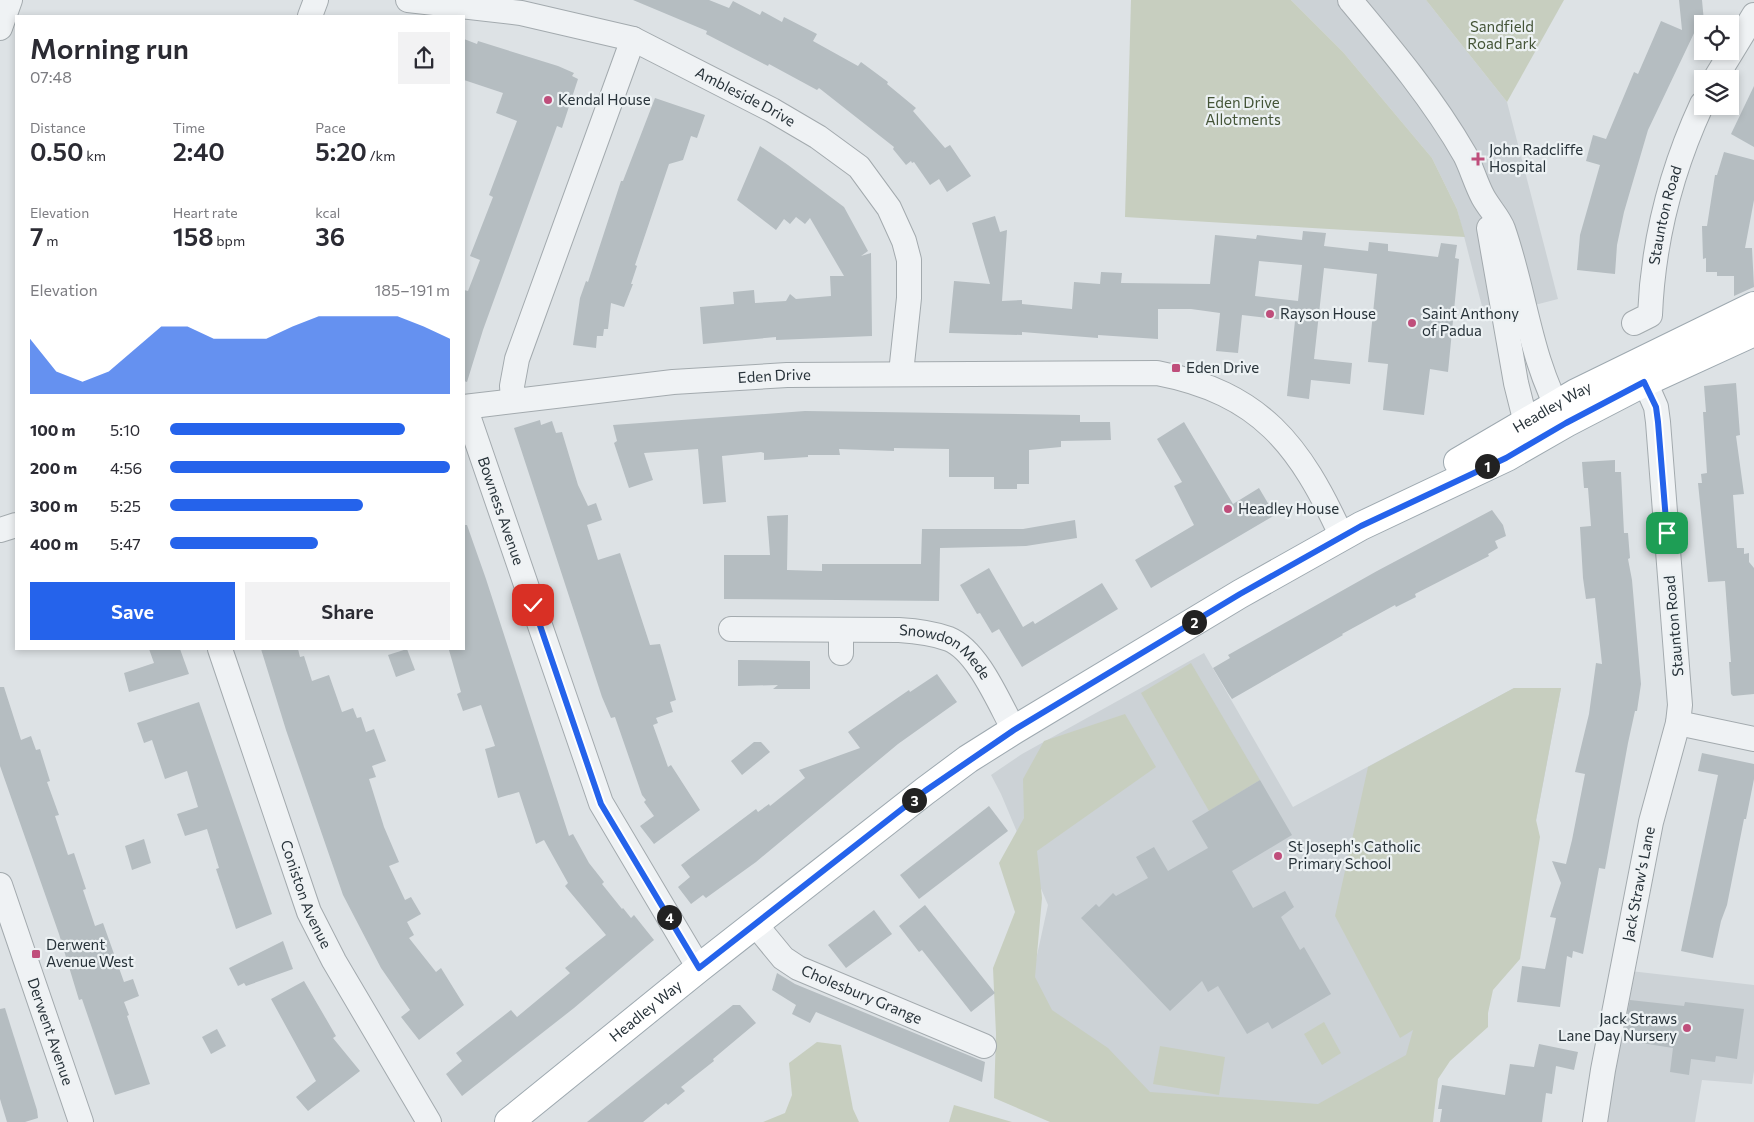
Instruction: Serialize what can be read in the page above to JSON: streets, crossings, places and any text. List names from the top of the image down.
{
  "streets": {
    "main road": ["Headley Way"],
    "street": [
      "Ambleside Drive",
      "Staunton Road",
      "Eden Drive",
      "Bowness Avenue",
      "Snowdon Mede",
      "Jack Straw's Lane",
      "Coniston Avenue",
      "Cholesbury Grange",
      "Derwent Avenue"
    ]
  },
  "crossings": [
    ["Ambleside Drive", "Eden Drive"],
    ["Staunton Road", "Headley Way"],
    ["Staunton Road", "Jack Straw's Lane"],
    ["Eden Drive", "Headley Way"],
    ["Headley Way", "Bowness Avenue"],
    ["Headley Way", "Snowdon Mede"],
    ["Headley Way", "Cholesbury Grange"]
  ],
  "parks": ["Sandfield Road Park", "Eden Drive Allotments"],
  "places": {
    "other": [
      "Kendal House",
      "Rayson House",
      "Saint Anthony of Padua",
      "Headley House",
      "St Joseph's Catholic Primary School",
      "Jack Straws Lane Day Nursery"
    ],
    "health": ["John Radcliffe Hospital"],
    "transit": ["Eden Drive", "Derwent Avenue West"]
  },
  "page": {
    "heading": ["Morning run", "07:48"],
    "stats": [
      ["Distance", "0.50 km"],
      ["Time", "2:40"],
      ["Pace", "5:20 /km"],
      ["Elevation", "7 m"],
      ["Heart rate", "158 bpm"],
      ["kcal", "36"]
    ],
    "chart": ["Elevation", "185–191 m"],
    "list": [
      {
        "name": "100 m",
        "note": "5:10"
      },
      {
        "name": "200 m",
        "note": "4:56"
      },
      {
        "name": "300 m",
        "note": "5:25"
      },
      {
        "name": "400 m",
        "note": "5:47"
      }
    ],
    "pins": [
      "1",
      "2",
      "3",
      "4"
    ],
    "buttons": ["Save", "Share"]
  }
}
